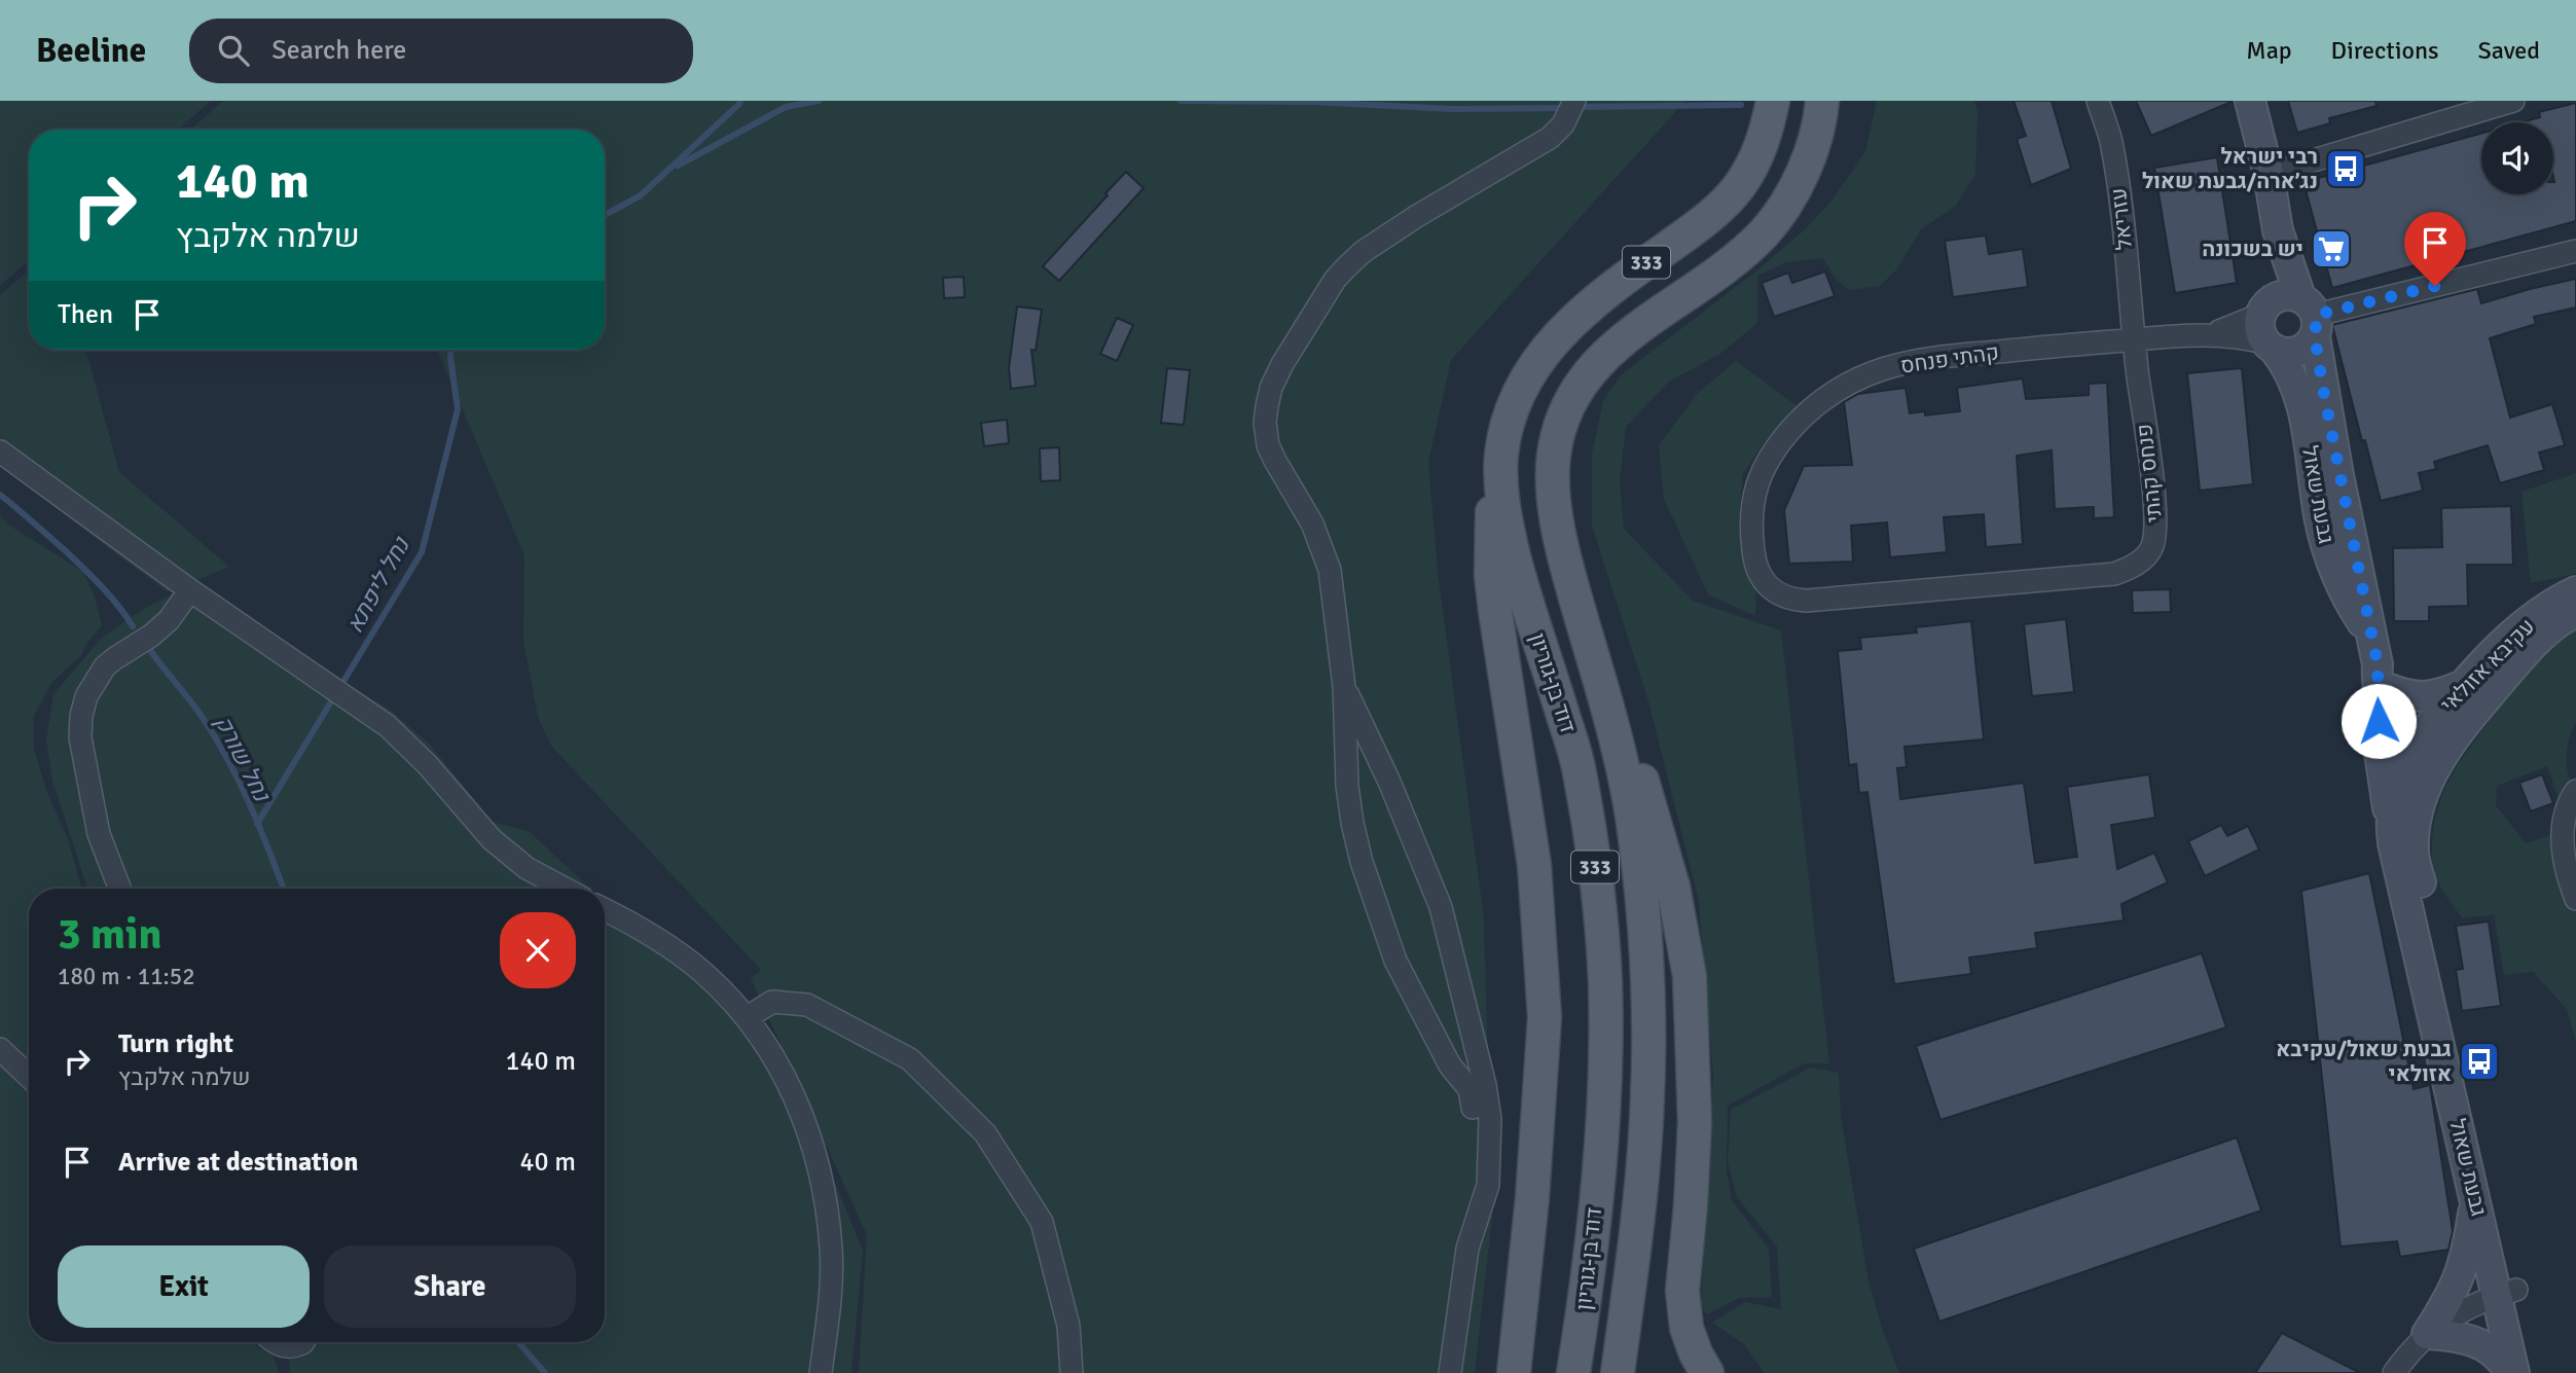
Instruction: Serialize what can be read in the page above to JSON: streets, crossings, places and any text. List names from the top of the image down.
{
  "streets": {
    "main road": ["333", "דוד בן-גוריון"],
    "street": [
      "עזריאל",
      "קהתי פנחס",
      "פנחס קהתי",
      "גבעת שאול",
      "עקיבא אזולאי"
    ]
  },
  "crossings": [
    ["עזריאל", "קהתי פנחס"],
    ["עזריאל", "פנחס קהתי"],
    ["קהתי פנחס", "פנחס קהתי"],
    ["גבעת שאול", "עקיבא אזולאי"]
  ],
  "water": ["נחל ליפתא", "נחל שורק"],
  "places": {
    "bus stop": ["רבי ישראל נג׳ארה/גבעת שאול", "גבעת שאול/עקיבא אזולאי"],
    "supermarket": ["יש בשכונה"]
  },
  "page": {
    "header": "Beeline",
    "search": "Search here",
    "nav": ["Map", "Directions", "Saved"],
    "turn": ["140 m", "שלמה אלקבץ"],
    "then": "Then",
    "heading": ["3 min", "180 m · 11:52"],
    "list": [
      {
        "name": "Turn right",
        "note": "שלמה אלקבץ",
        "value": "140 m"
      },
      {
        "name": "Arrive at destination",
        "value": "40 m"
      }
    ],
    "buttons": ["Exit", "Share"]
  }
}
